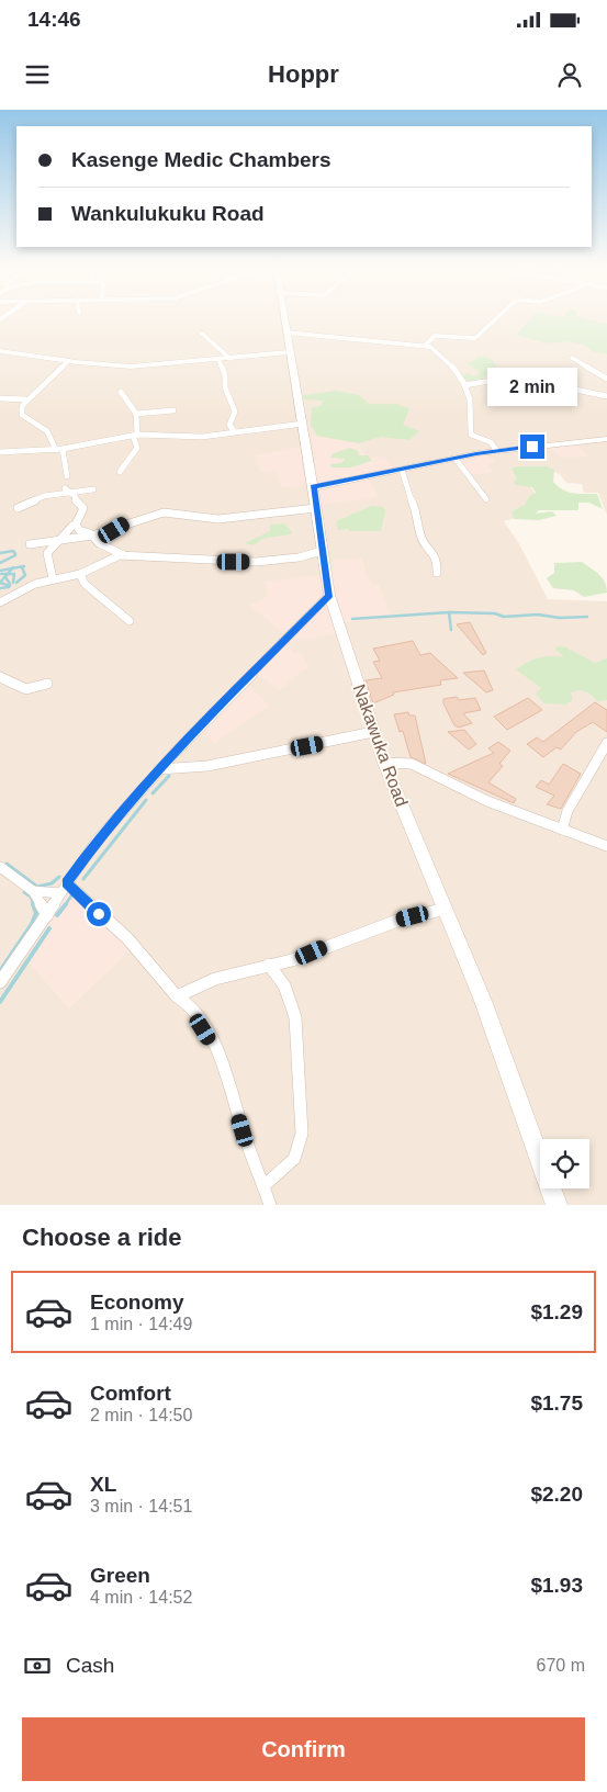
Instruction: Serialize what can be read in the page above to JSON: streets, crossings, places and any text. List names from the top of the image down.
{
  "streets": {
    "main road": ["Nakawuka Road"]
  },
  "page": {
    "status": "14:46",
    "header": "Hoppr",
    "banner": ["Kasenge Medic Chambers", "Wankulukuku Road"],
    "bubble": "2 min",
    "heading": "Choose a ride",
    "list": [
      {
        "name": "Economy",
        "note": "1 min · 14:49",
        "value": "$1.29"
      },
      {
        "name": "Comfort",
        "note": "2 min · 14:50",
        "value": "$1.75"
      },
      {
        "name": "XL",
        "note": "3 min · 14:51",
        "value": "$2.20"
      },
      {
        "name": "Green",
        "note": "4 min · 14:52",
        "value": "$1.93"
      }
    ],
    "pay": ["Cash", "670 m"],
    "buttons": "Confirm"
  }
}
